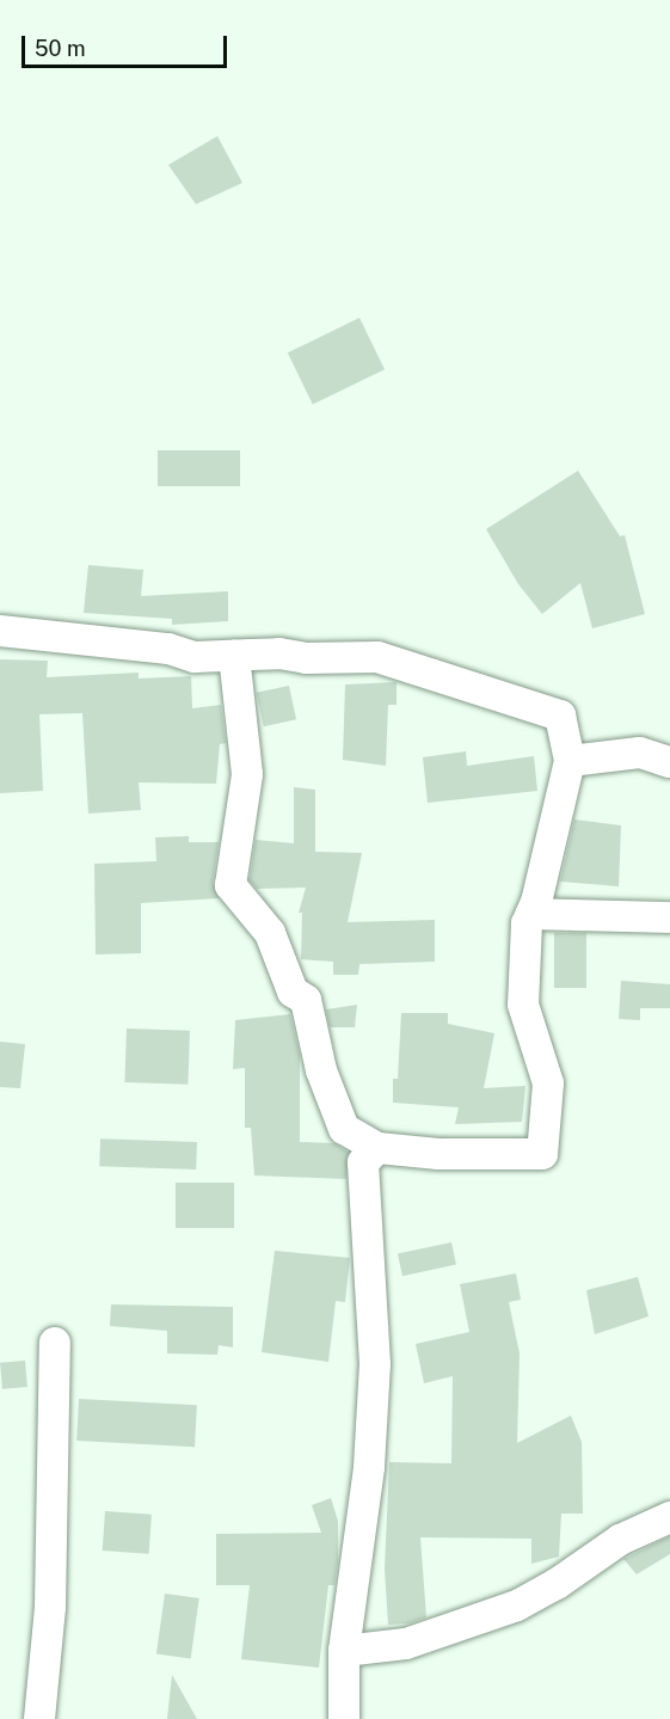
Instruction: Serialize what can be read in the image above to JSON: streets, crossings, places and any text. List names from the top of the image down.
{
  "scale_bar": "50 m"
}
